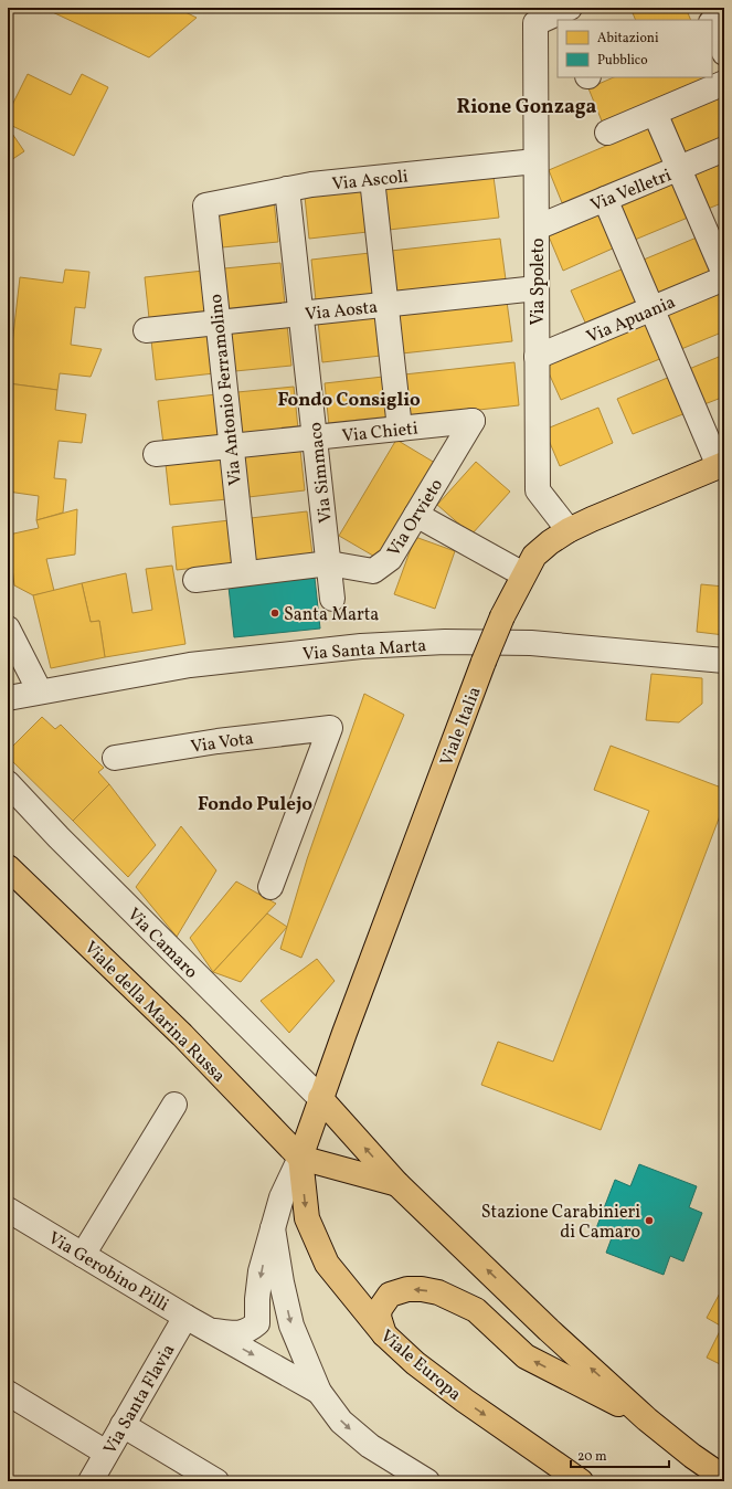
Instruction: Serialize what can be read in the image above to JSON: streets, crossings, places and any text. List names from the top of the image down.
{
  "streets": {
    "main road": ["Viale Italia", "Viale della Marina Russa", "Viale Europa"],
    "street": [
      "Via Ascoli",
      "Via Velletri",
      "Via Spoleto",
      "Via Aosta",
      "Via Apuania",
      "Via Antonio Ferramolino",
      "Via Chieti",
      "Via Simmaco",
      "Via Orvieto",
      "Via Santa Marta",
      "Via Vota",
      "Via Camaro",
      "Via Gerobino Pilli",
      "Via Santa Flavia"
    ]
  },
  "crossings": [
    ["Via Ascoli", "Via Spoleto"],
    ["Via Ascoli", "Via Antonio Ferramolino"],
    ["Via Ascoli", "Via Simmaco"],
    ["Via Velletri", "Via Spoleto"],
    ["Via Spoleto", "Via Aosta"],
    ["Via Spoleto", "Via Apuania"],
    ["Via Spoleto", "Viale Italia"],
    ["Via Aosta", "Via Antonio Ferramolino"],
    ["Via Aosta", "Via Simmaco"],
    ["Via Antonio Ferramolino", "Via Chieti"],
    ["Via Antonio Ferramolino", "Via Orvieto"],
    ["Via Chieti", "Via Simmaco"],
    ["Via Chieti", "Via Orvieto"],
    ["Via Simmaco", "Via Orvieto"],
    ["Viale Italia", "Via Camaro"],
    ["Viale Italia", "Viale della Marina Russa"],
    ["Viale Italia", "Viale Europa"],
    ["Viale della Marina Russa", "Viale Europa"],
    ["Via Gerobino Pilli", "Via Santa Flavia"]
  ],
  "districts": ["Rione Gonzaga", "Fondo Consiglio", "Fondo Pulejo"],
  "places": ["Santa Marta", "Stazione Carabinieri di Camaro"],
  "legend": ["Abitazioni", "Pubblico"],
  "scale_bar": "20 m"
}
